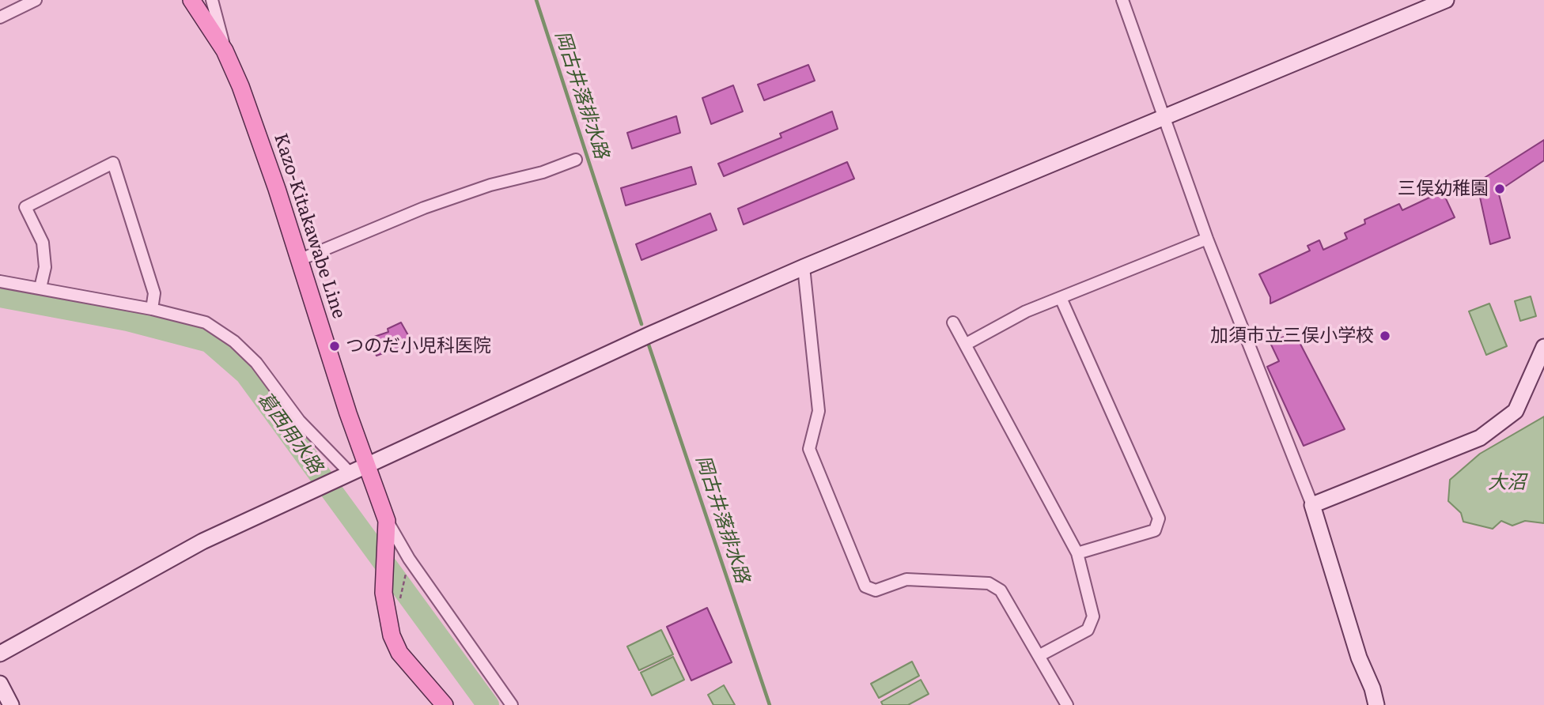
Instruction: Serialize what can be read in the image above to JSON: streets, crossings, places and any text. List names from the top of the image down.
{
  "streets": {
    "main road": ["Kazo-Kitakawabe Line"]
  },
  "water": ["岡古井落排水路", "葛西用水路", "大沼"],
  "places": ["三俣幼稚園", "加須市立三俣小学校", "つのだ小児科医院"]
}
